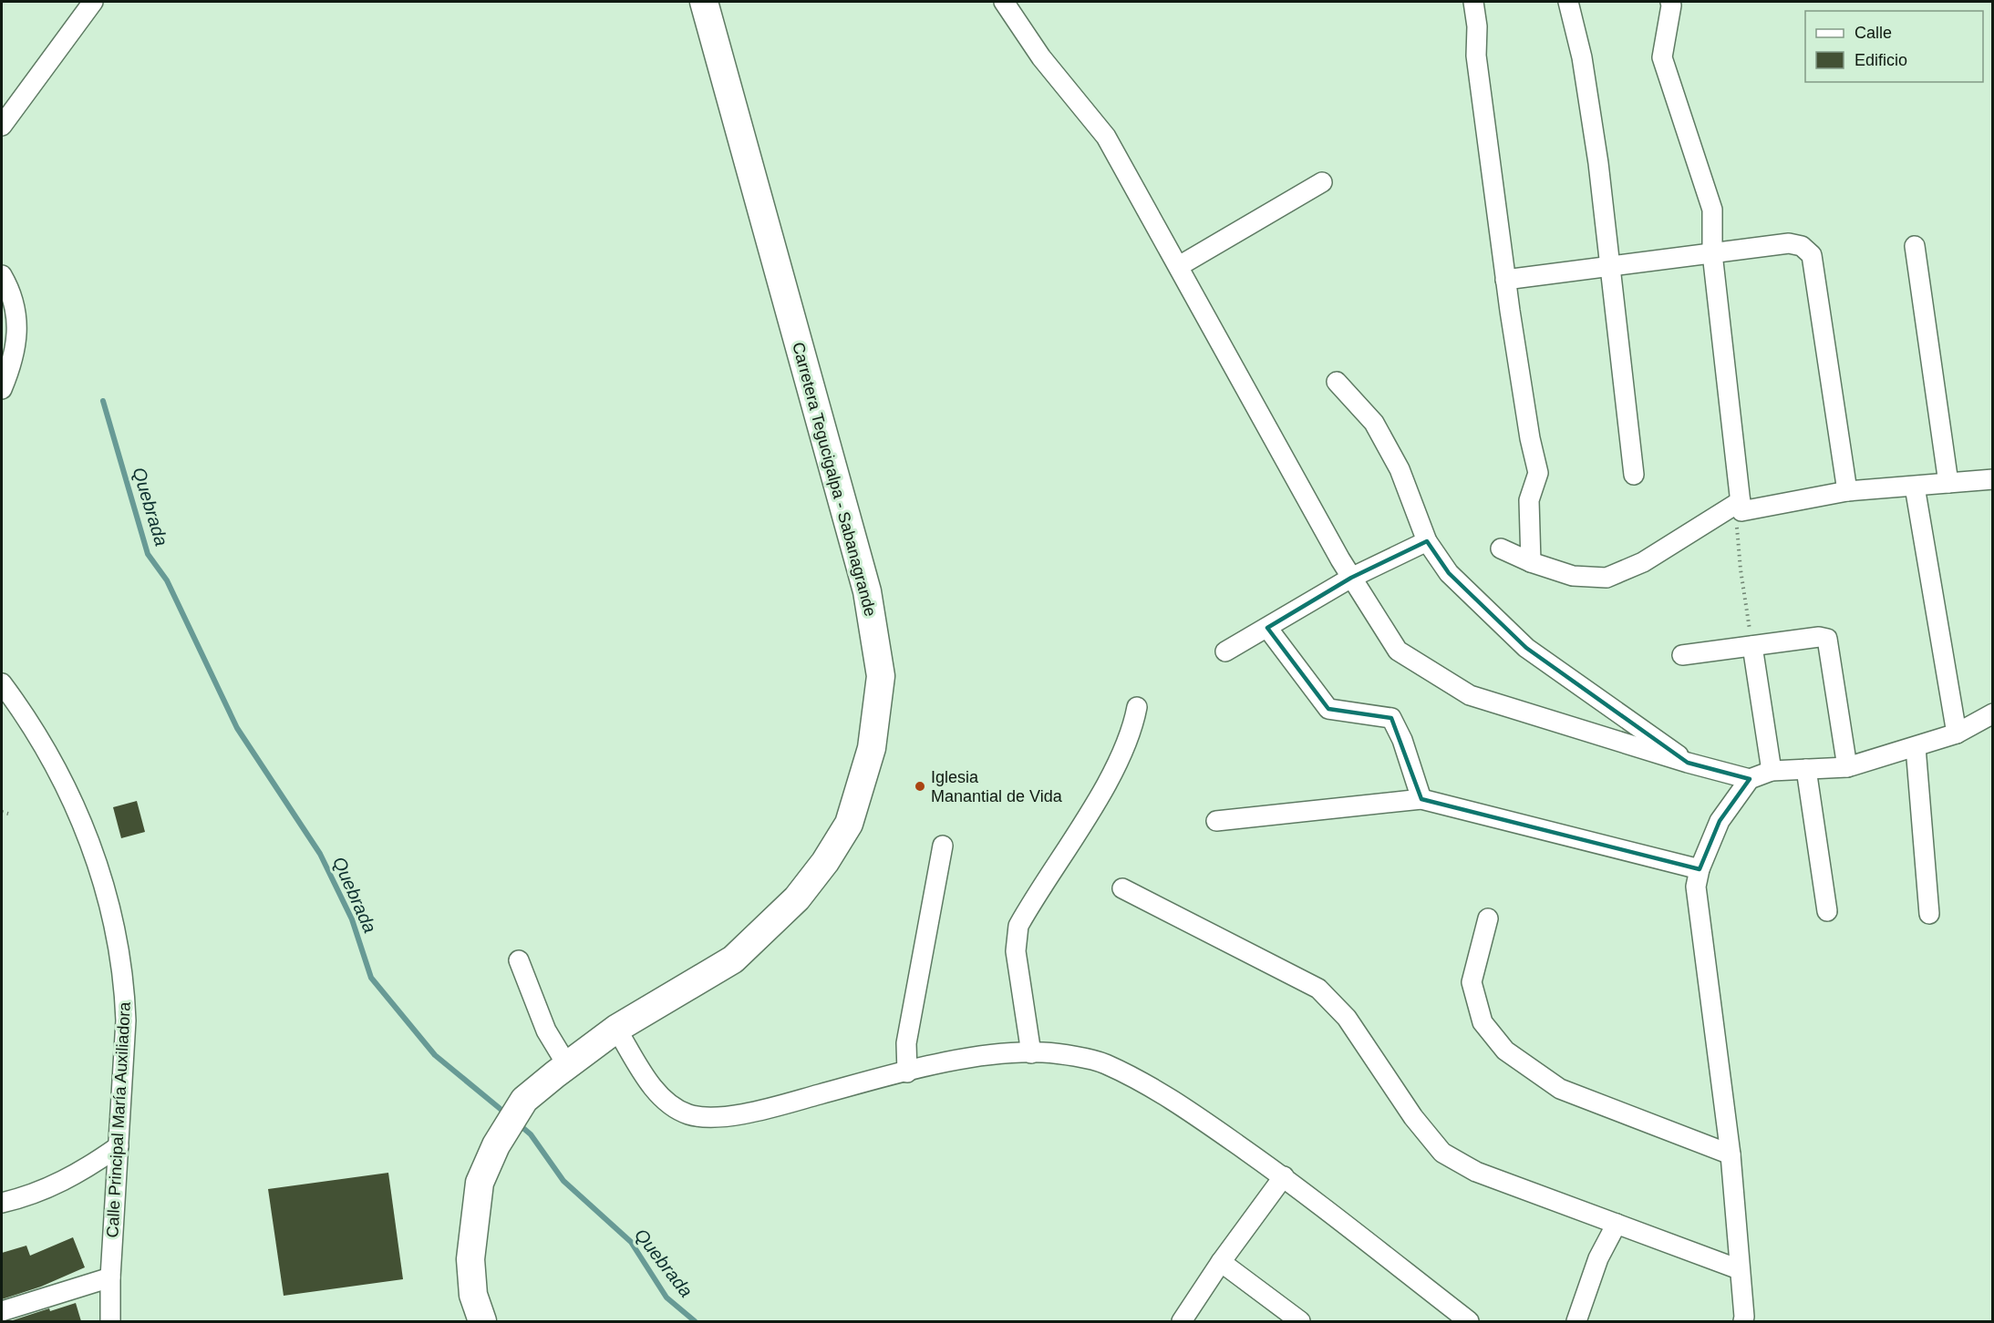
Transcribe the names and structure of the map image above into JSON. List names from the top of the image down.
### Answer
{
  "streets": {
    "highway": ["Carretera Tegucigalpa - Sabanagrande"],
    "street": ["Calle Principal María Auxiliadora"]
  },
  "water": ["Quebrada"],
  "places": ["Iglesia Manantial de Vida"],
  "legend": ["Calle", "Edificio"]
}
